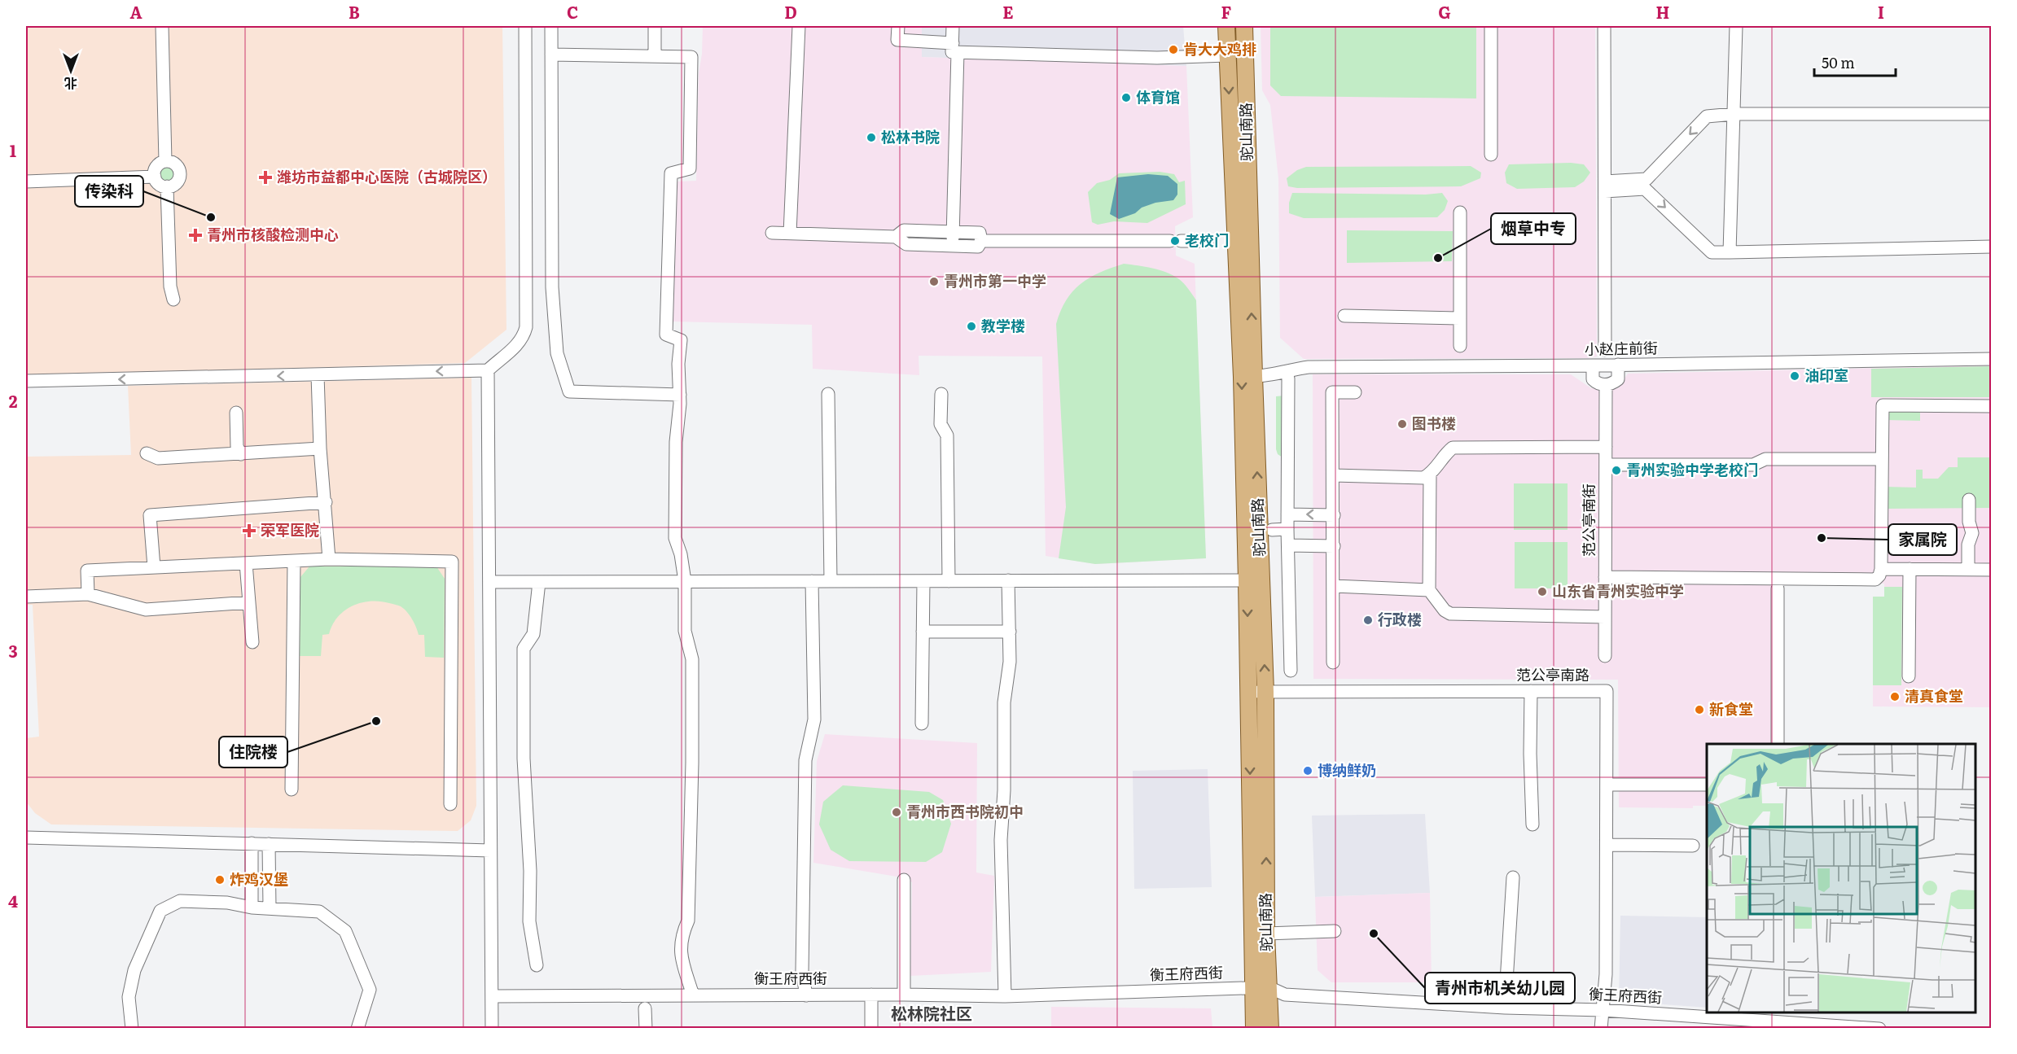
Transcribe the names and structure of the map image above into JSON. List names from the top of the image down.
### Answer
{
  "streets": {
    "main road": ["驼山南路"],
    "street": [
      "小赵庄前街",
      "范公亭南街",
      "范公亭南路",
      "衡王府西街"
    ]
  },
  "crossings": [
    ["驼山南路", "小赵庄前街"],
    ["驼山南路", "范公亭南路"],
    ["驼山南路", "衡王府西街"],
    ["范公亭南路", "衡王府西街"]
  ],
  "districts": ["松林院社区"],
  "places": {
    "other": [
      "肯大大鸡排",
      "体育馆",
      "松林书院",
      "传染科",
      "老校门",
      "烟草中专",
      "青州市第一中学",
      "教学楼",
      "油印室",
      "图书楼",
      "青州实验中学老校门",
      "家属院",
      "山东省青州实验中学",
      "行政楼",
      "清真食堂",
      "新食堂",
      "住院楼",
      "博纳鲜奶",
      "青州市西书院初中",
      "炸鸡汉堡",
      "青州市机关幼儿园"
    ],
    "health": ["潍坊市益都中心医院（古城院区）", "青州市核酸检测中心", "荣军医院"]
  },
  "scale_bar": "50 m",
  "north": "bottom",
  "grid": {
    "columns": [
      "A",
      "B",
      "C",
      "D",
      "E",
      "F",
      "G",
      "H",
      "I"
    ],
    "rows": [
      "1",
      "2",
      "3",
      "4"
    ]
  }
}
